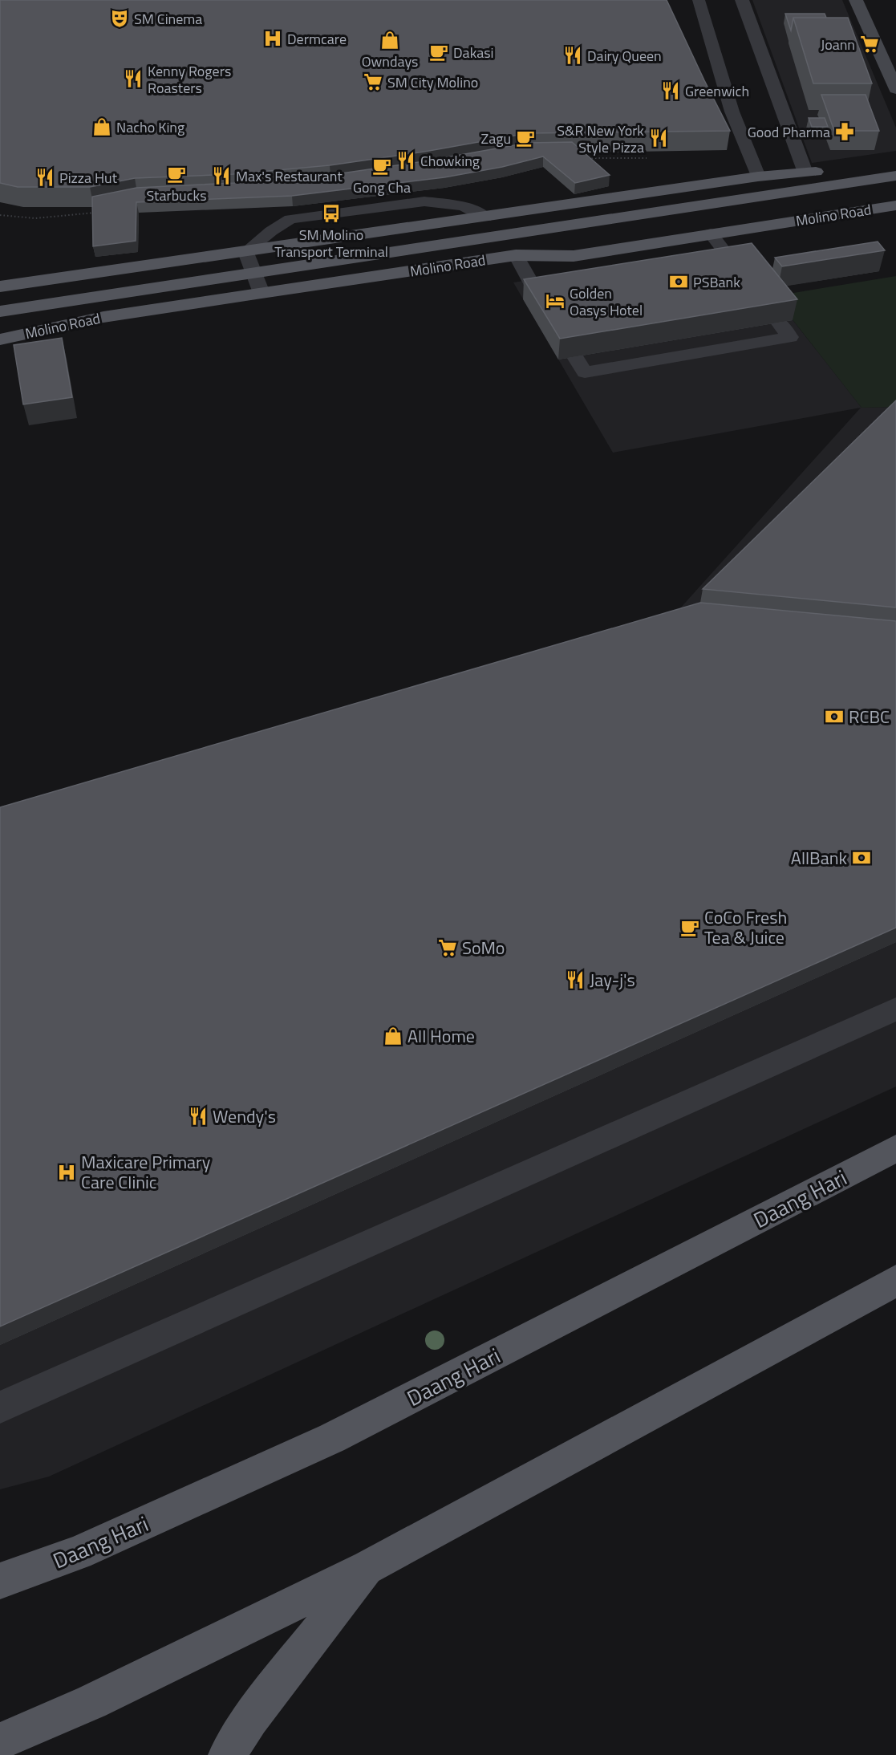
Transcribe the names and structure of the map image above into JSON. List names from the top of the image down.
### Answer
{
  "streets": {
    "main road": ["Molino Road", "Daang Hari"]
  },
  "places": {
    "theatre": ["SM Cinema"],
    "hospital": ["Dermcare", "Maxicare Primary Care Clinic"],
    "shop": ["Owndays", "Nacho King", "All Home"],
    "supermarket": ["Joann", "SM City Molino", "SoMo"],
    "cafe": [
      "Dakasi",
      "Zagu",
      "Gong Cha",
      "Starbucks",
      "CoCo Fresh Tea & Juice"
    ],
    "restaurant": [
      "Dairy Queen",
      "Kenny Rogers Roasters",
      "Greenwich",
      "S&R New York Style Pizza",
      "Chowking",
      "Max's Restaurant",
      "Pizza Hut",
      "Jay-j's",
      "Wendy's"
    ],
    "pharmacy": ["Good Pharma"],
    "bus stop": ["SM Molino Transport Terminal"],
    "bank": ["PSBank", "RCBC", "AllBank"],
    "hotel": ["Golden Oasys Hotel"]
  }
}
